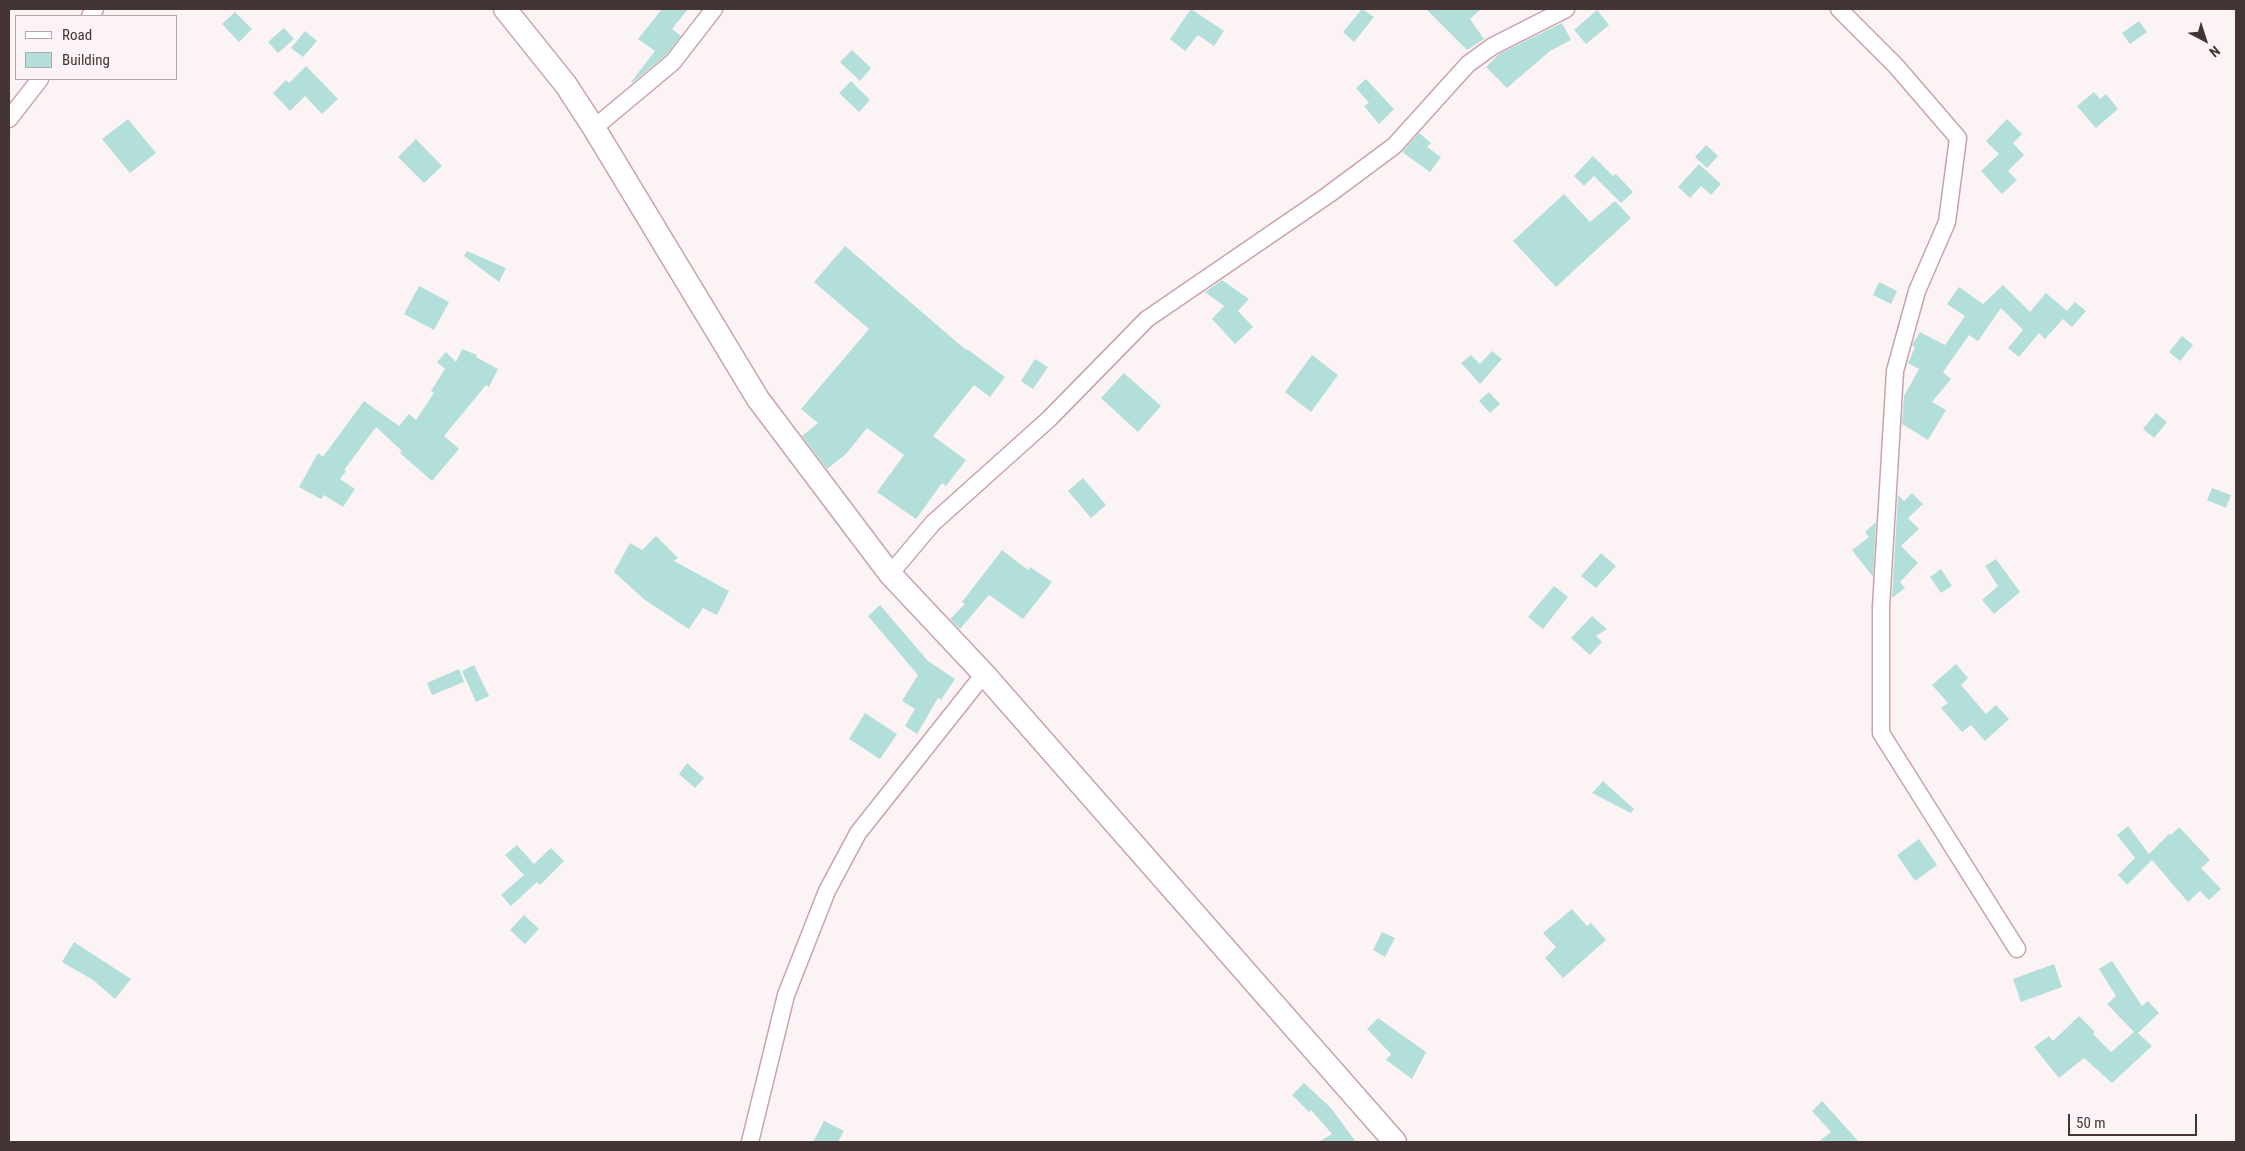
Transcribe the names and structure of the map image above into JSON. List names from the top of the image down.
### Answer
{
  "legend": ["Road", "Building"],
  "scale_bar": "50 m",
  "north": "bottom right"
}
